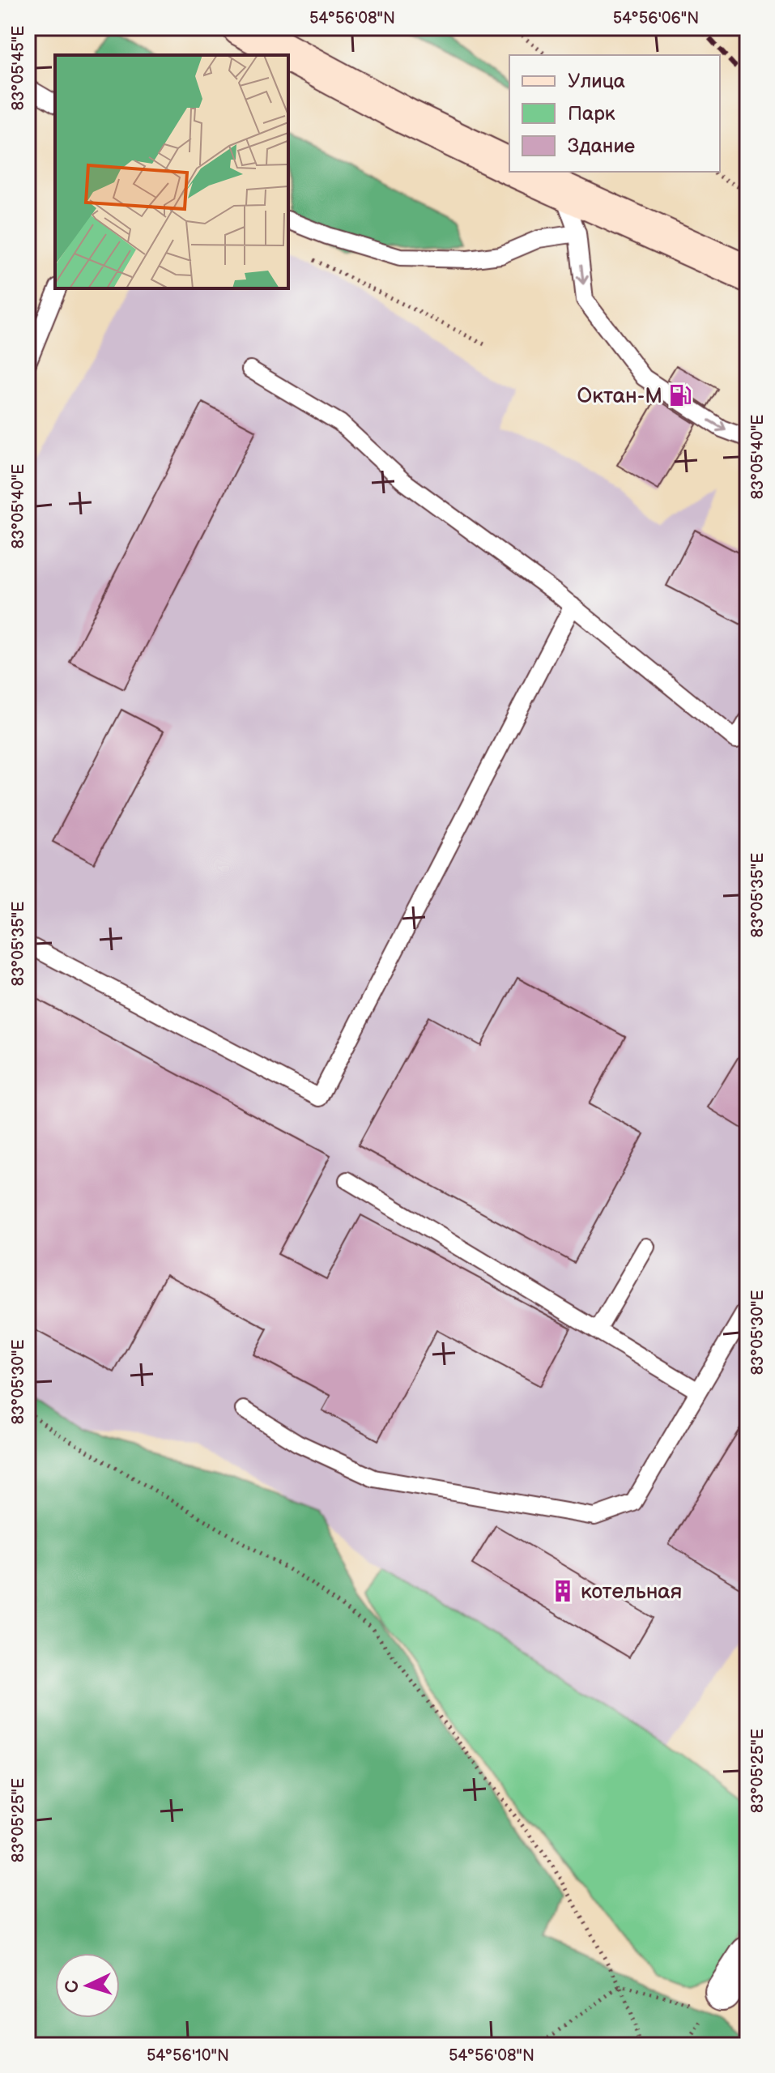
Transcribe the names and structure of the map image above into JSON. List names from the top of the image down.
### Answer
{
  "places": {
    "fuel station": ["Октан-М"],
    "building": ["котельная"]
  },
  "legend": ["Улица", "Парк", "Здание"],
  "north": "left",
  "coordinates": [
    "54°56'08\"N",
    "54°56'06\"N",
    "83°05'45\"E",
    "83°05'40\"E",
    "83°05'35\"E",
    "83°05'30\"E",
    "83°05'25\"E",
    "54°56'10\"N"
  ]
}
